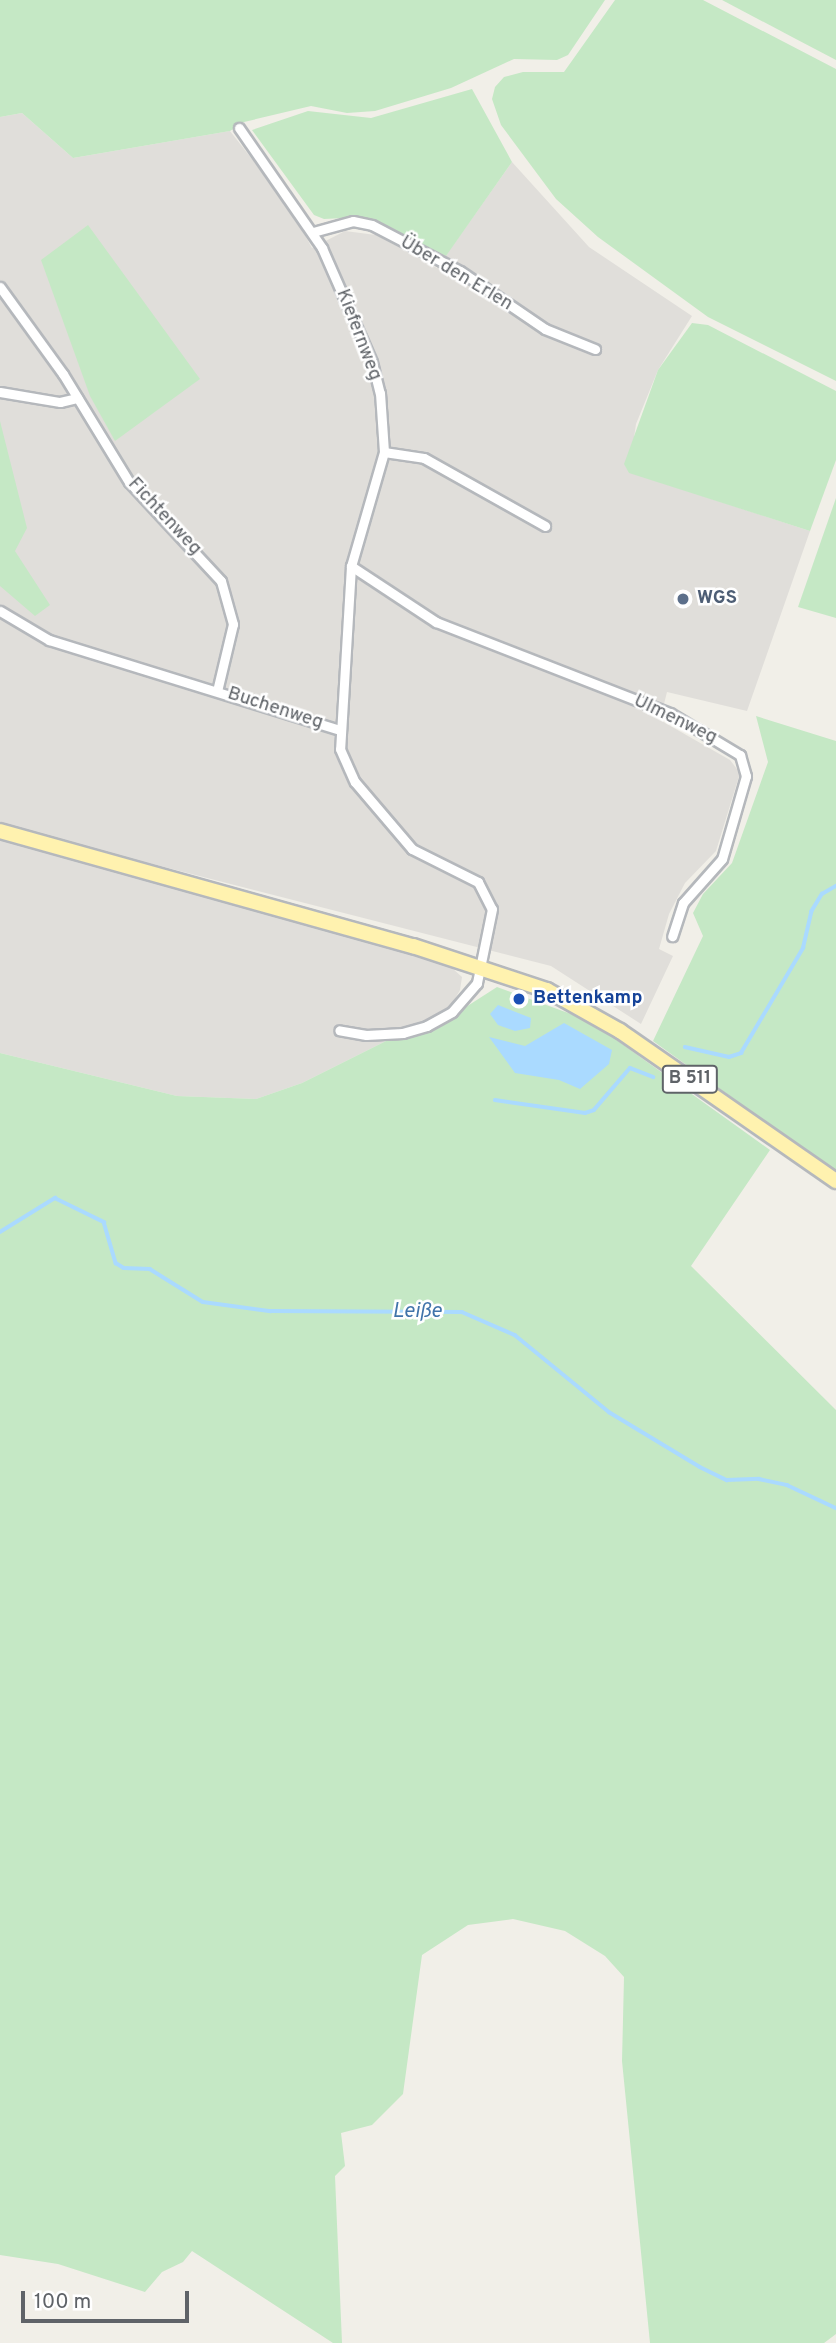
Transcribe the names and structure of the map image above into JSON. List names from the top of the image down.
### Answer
{
  "streets": {
    "main road": ["B 511"],
    "street": [
      "Über den Erlen",
      "Kiefernweg",
      "Fichtenweg",
      "Buchenweg",
      "Ulmenweg"
    ]
  },
  "crossings": [
    ["Über den Erlen", "Kiefernweg"],
    ["Kiefernweg", "Buchenweg"],
    ["Kiefernweg", "Ulmenweg"],
    ["Fichtenweg", "Buchenweg"],
    ["Buchenweg", "B 511"]
  ],
  "water": ["Leiße"],
  "places": ["WGS", "Bettenkamp"],
  "scale_bar": "100 m"
}
